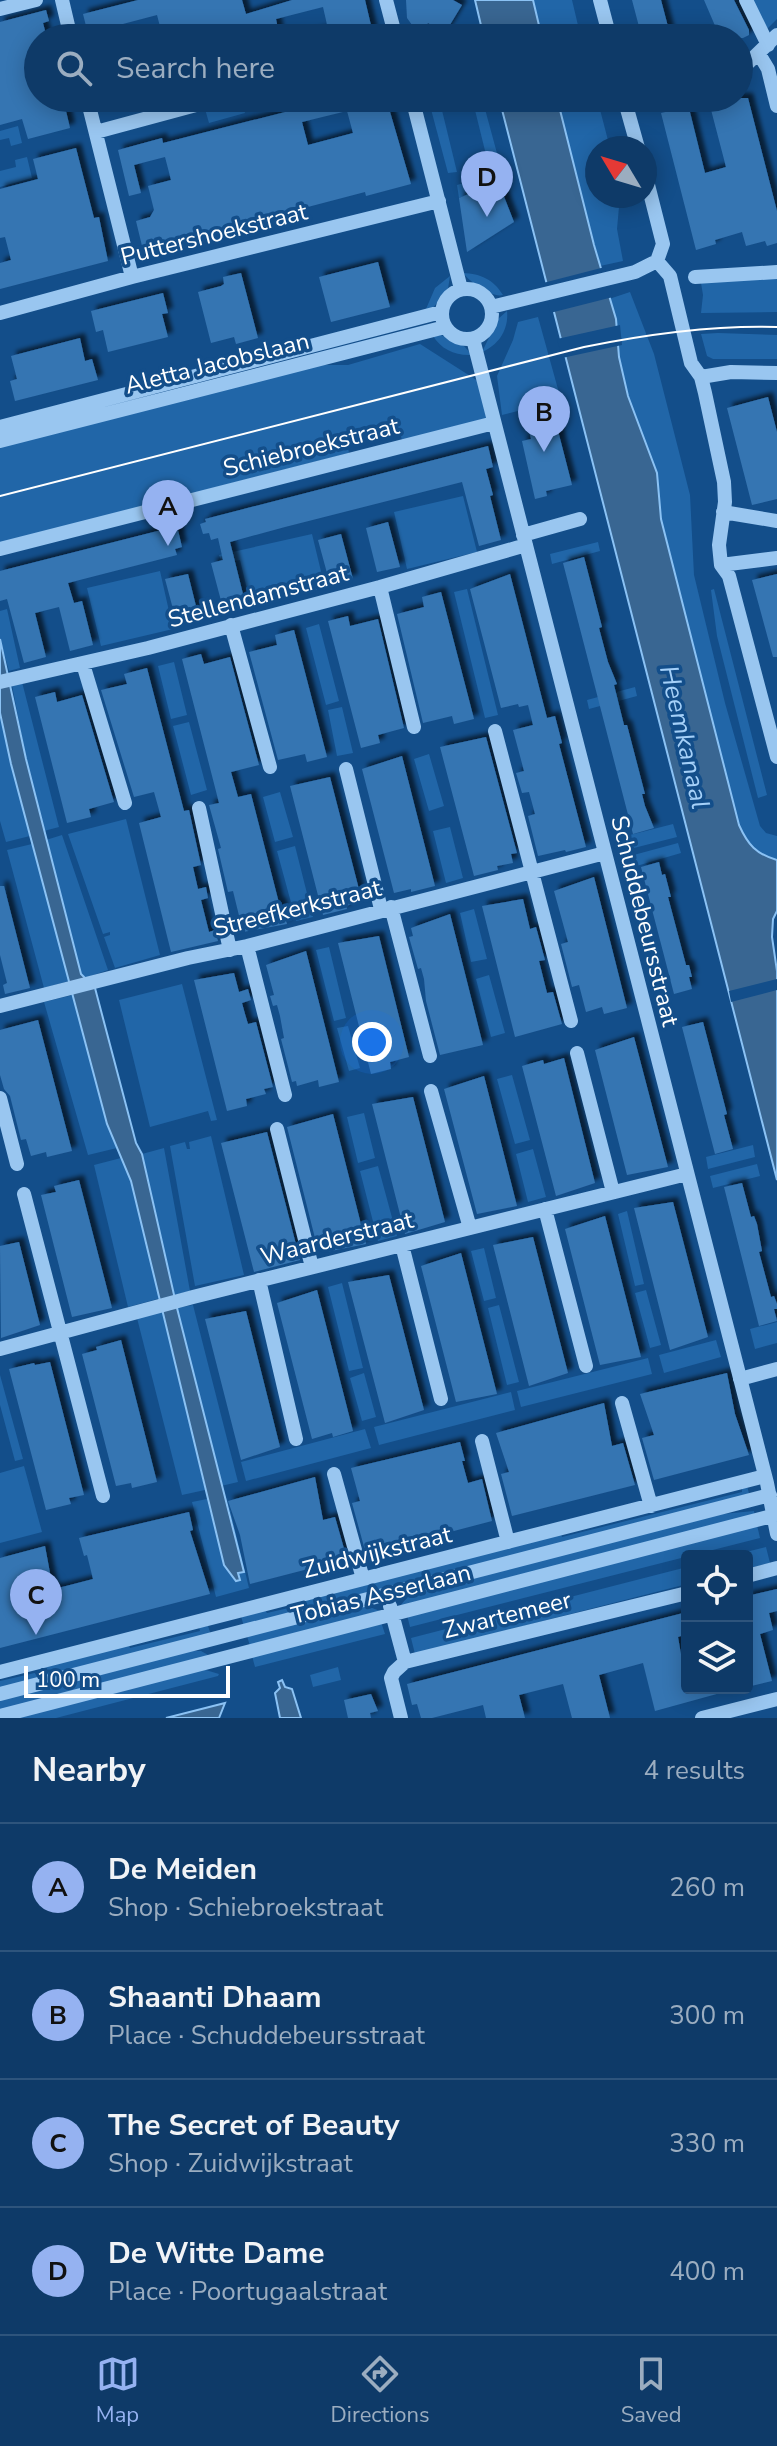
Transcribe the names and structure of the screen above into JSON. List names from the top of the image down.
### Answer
{
  "streets": {
    "street": [
      "Puttershoekstraat",
      "Aletta Jacobslaan",
      "Schiebroekstraat",
      "Stellendamstraat",
      "Streefkerkstraat",
      "Schuddebeursstraat",
      "Waarderstraat",
      "Zuidwijkstraat",
      "Tobias Asserlaan",
      "Zwartemeer"
    ]
  },
  "crossings": [
    ["Aletta Jacobslaan", "Schuddebeursstraat"],
    ["Schiebroekstraat", "Schuddebeursstraat"],
    ["Stellendamstraat", "Schuddebeursstraat"],
    ["Streefkerkstraat", "Schuddebeursstraat"],
    ["Schuddebeursstraat", "Waarderstraat"],
    ["Schuddebeursstraat", "Zuidwijkstraat"],
    ["Schuddebeursstraat", "Tobias Asserlaan"]
  ],
  "water": ["Heemkanaal"],
  "scale_bar": "100 m",
  "north": "top left",
  "page": {
    "search": "Search here",
    "pins": [
      "D",
      "B",
      "A",
      "C"
    ],
    "scale": "100 m",
    "heading": ["Nearby", "4 results"],
    "list": [
      {
        "mark": "A",
        "name": "De Meiden",
        "note": "Shop · Schiebroekstraat",
        "value": "260 m"
      },
      {
        "mark": "B",
        "name": "Shaanti Dhaam",
        "note": "Place · Schuddebeursstraat",
        "value": "300 m"
      },
      {
        "mark": "C",
        "name": "The Secret of Beauty",
        "note": "Shop · Zuidwijkstraat",
        "value": "330 m"
      },
      {
        "mark": "D",
        "name": "De Witte Dame",
        "note": "Place · Poortugaalstraat",
        "value": "400 m"
      }
    ],
    "nav": ["Map", "Directions", "Saved"]
  }
}
